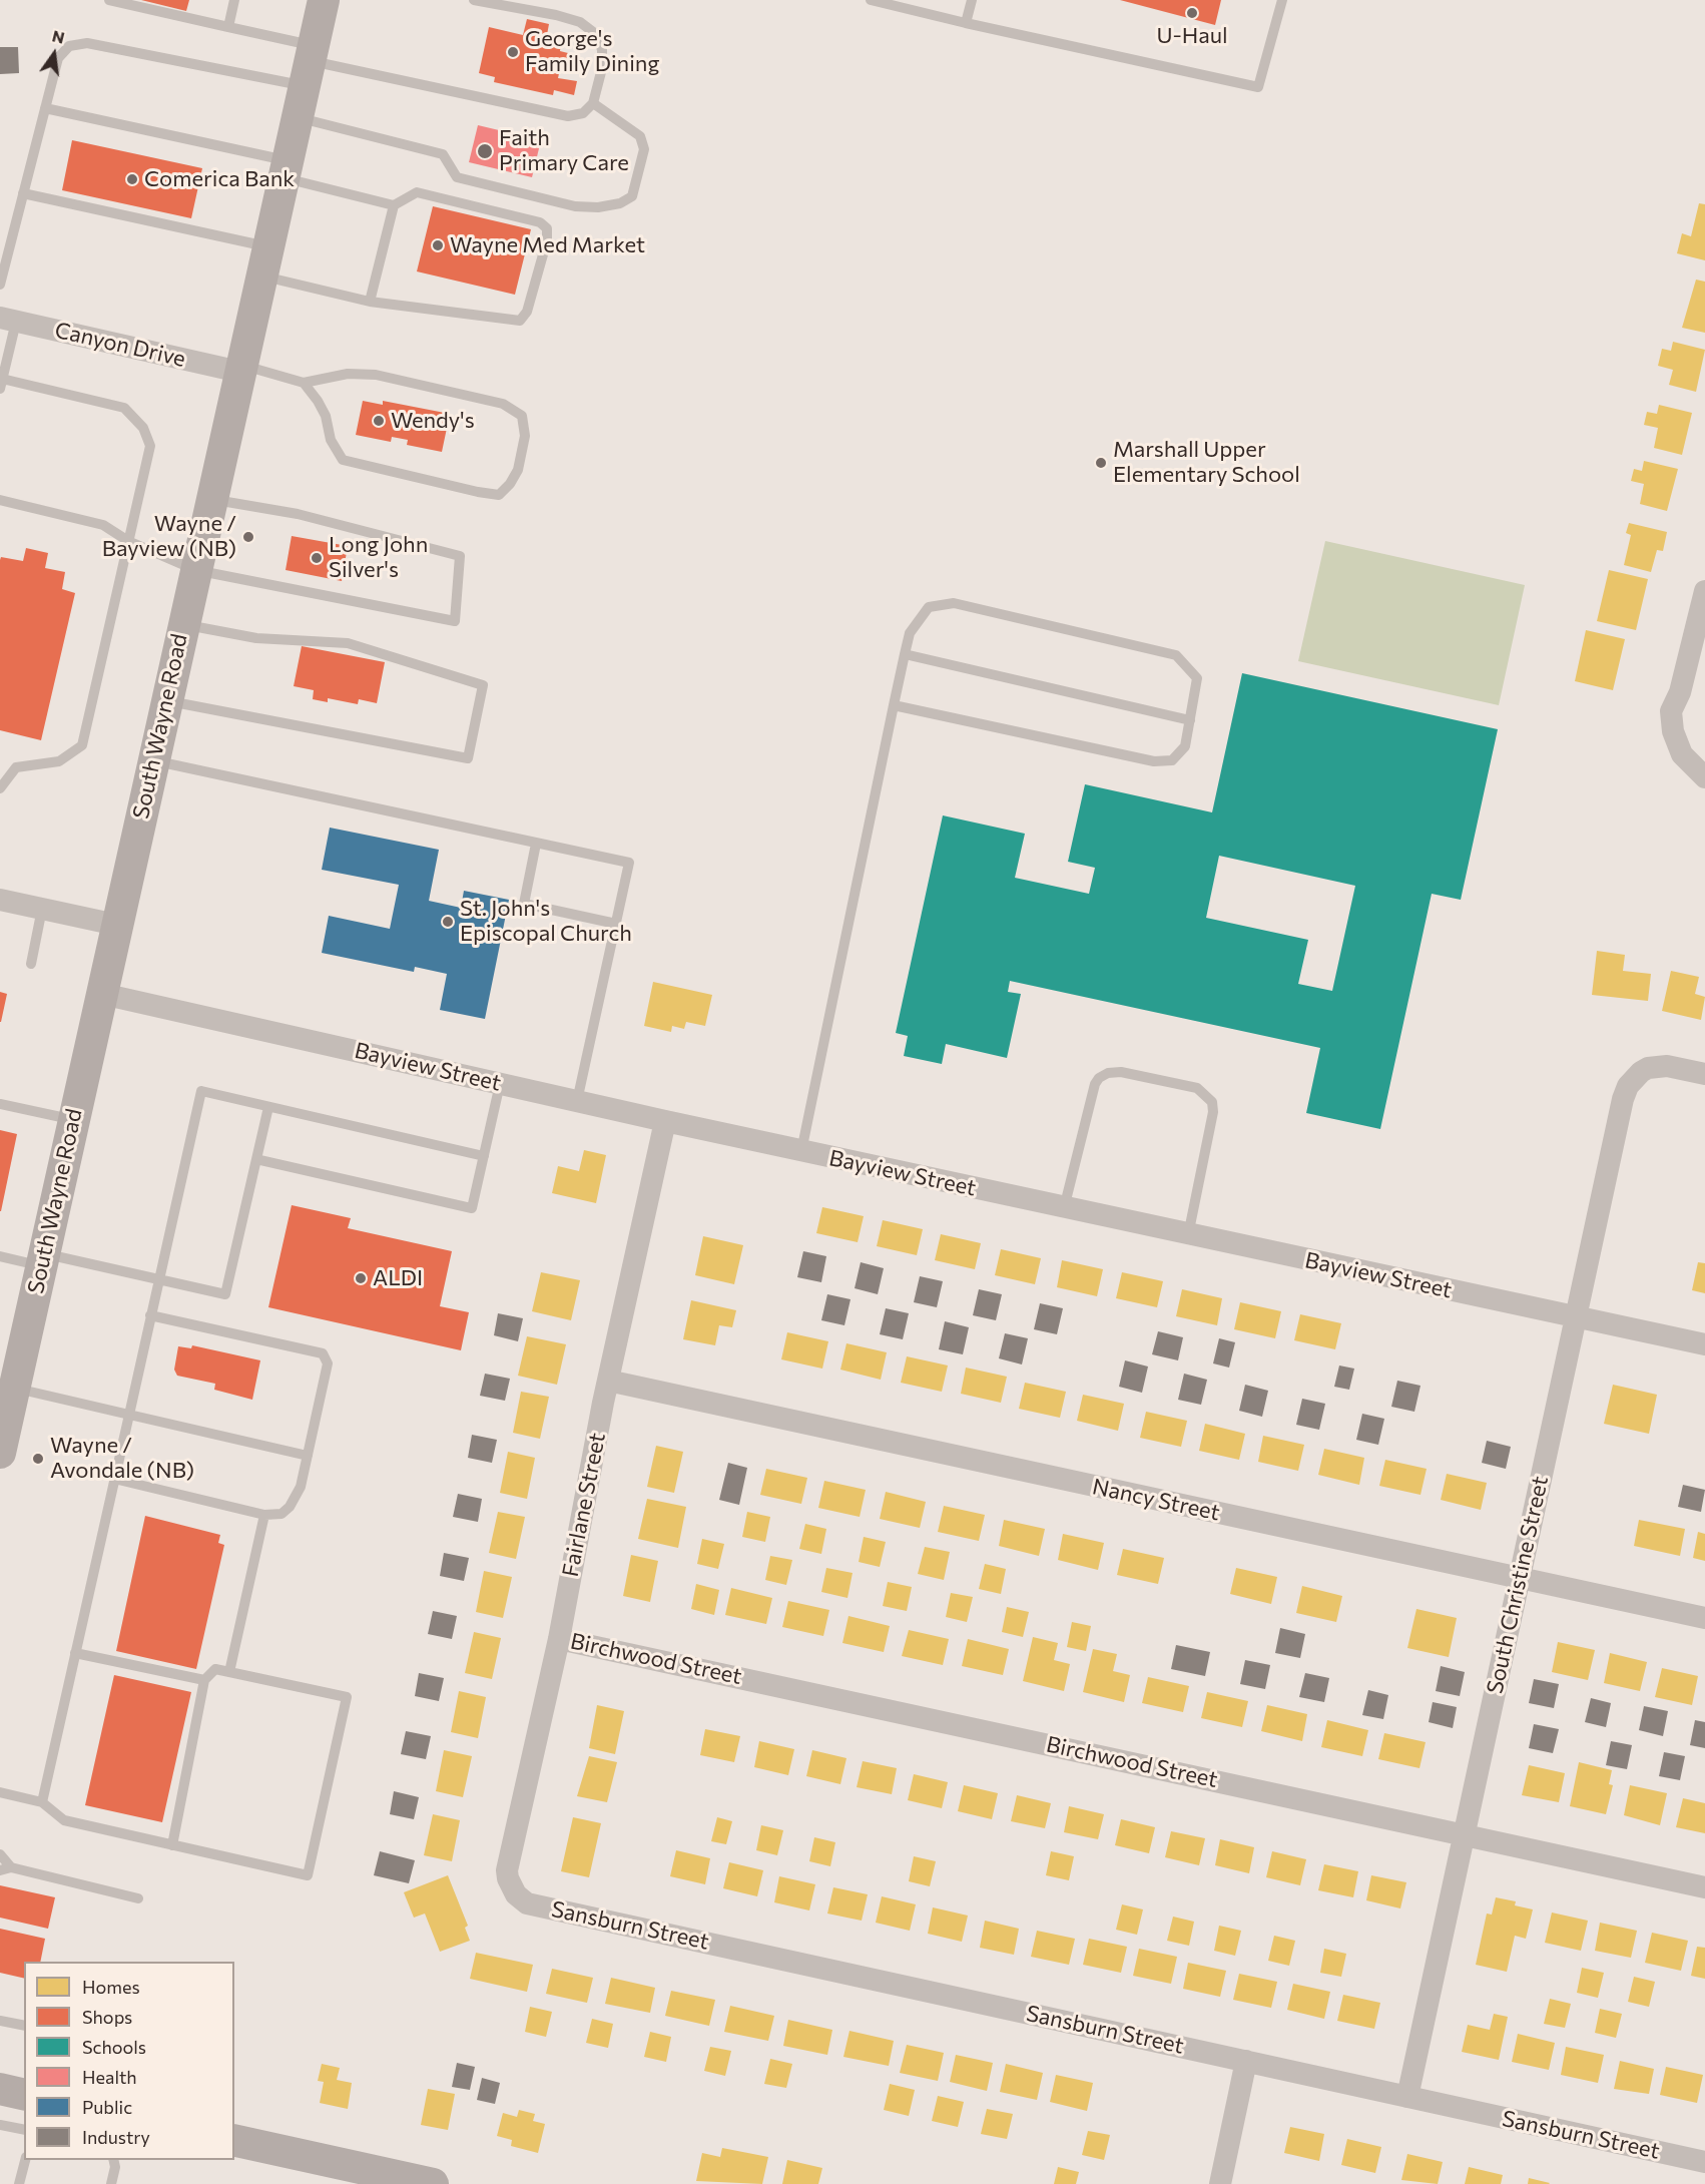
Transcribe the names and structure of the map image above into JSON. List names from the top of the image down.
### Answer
{
  "streets": {
    "main road": ["South Wayne Road"],
    "street": [
      "Canyon Drive",
      "Bayview Street",
      "Nancy Street",
      "Fairlane Street",
      "South Christine Street",
      "Birchwood Street",
      "Sansburn Street"
    ]
  },
  "crossings": [
    ["Canyon Drive", "South Wayne Road"],
    ["South Wayne Road", "Bayview Street"],
    ["Bayview Street", "Fairlane Street"],
    ["Bayview Street", "South Christine Street"],
    ["Nancy Street", "Fairlane Street"],
    ["Nancy Street", "South Christine Street"],
    ["Fairlane Street", "Birchwood Street"],
    ["Fairlane Street", "Sansburn Street"],
    ["South Christine Street", "Birchwood Street"],
    ["South Christine Street", "Sansburn Street"]
  ],
  "places": [
    "U-Haul",
    "George's Family Dining",
    "Faith Primary Care",
    "Comerica Bank",
    "Wayne Med Market",
    "Wendy's",
    "Marshall Upper Elementary School",
    "Wayne / Bayview (NB)",
    "Long John Silver's",
    "St. John's Episcopal Church",
    "ALDI",
    "Wayne / Avondale (NB)"
  ],
  "legend": [
    "Homes",
    "Shops",
    "Schools",
    "Health",
    "Public",
    "Industry"
  ],
  "north": "top"
}
